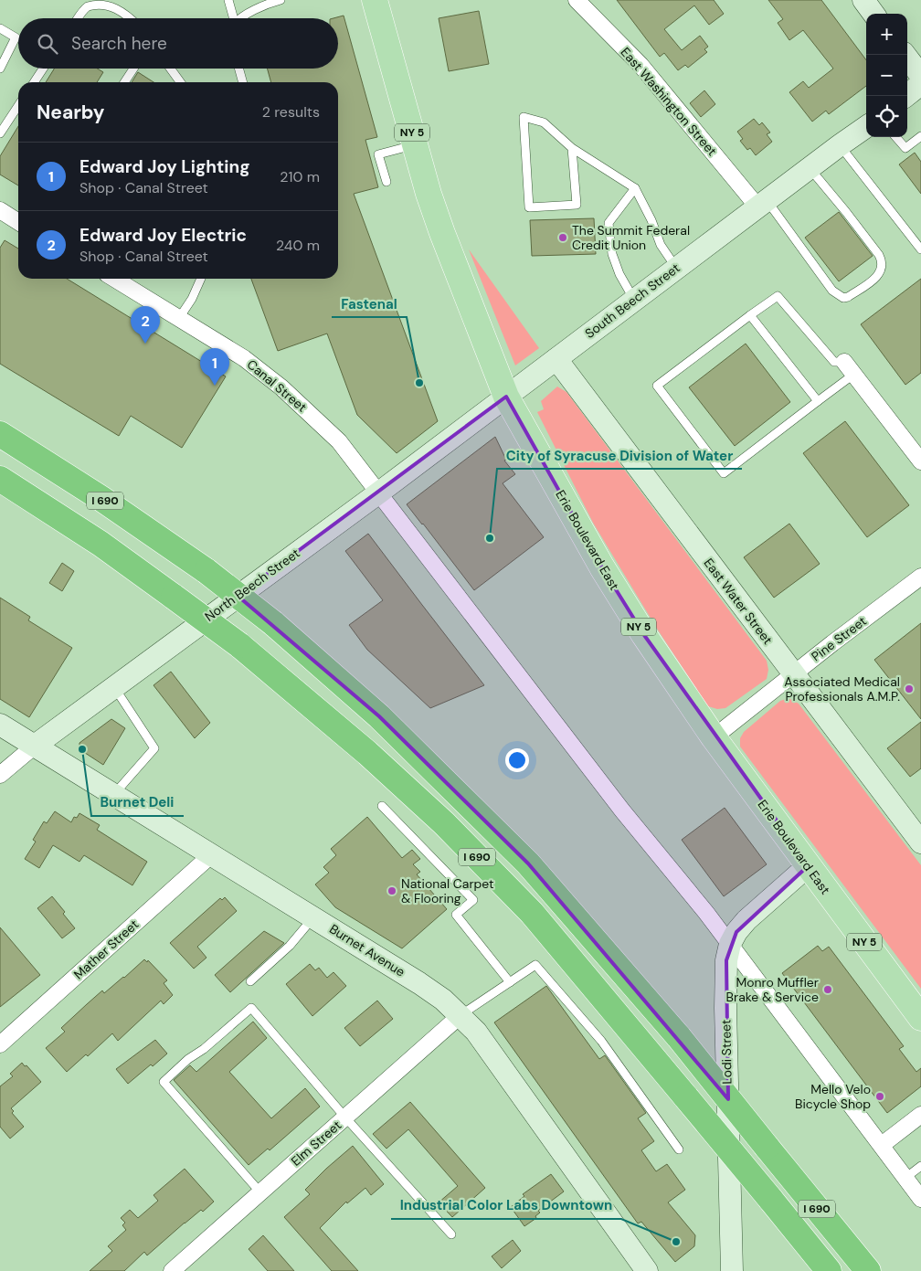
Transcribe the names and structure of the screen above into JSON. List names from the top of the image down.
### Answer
{
  "streets": {
    "highway": ["I 690"],
    "main road": ["NY 5", "Erie Boulevard East"],
    "street": [
      "East Washington Street",
      "South Beech Street",
      "Canal Street",
      "North Beech Street",
      "East Water Street",
      "Pine Street",
      "Mather Street",
      "Burnet Avenue",
      "Lodi Street",
      "Elm Street"
    ]
  },
  "crossings": [
    ["East Washington Street", "South Beech Street"],
    ["South Beech Street", "Erie Boulevard East"],
    ["South Beech Street", "North Beech Street"],
    ["South Beech Street", "East Water Street"],
    ["Canal Street", "North Beech Street"],
    ["Canal Street", "Lodi Street"],
    ["Erie Boulevard East", "North Beech Street"],
    ["Erie Boulevard East", "Pine Street"],
    ["Erie Boulevard East", "Lodi Street"],
    ["North Beech Street", "Burnet Avenue"],
    ["East Water Street", "Pine Street"],
    ["Mather Street", "Burnet Avenue"],
    ["Burnet Avenue", "Elm Street"]
  ],
  "places": [
    "The Summit Federal Credit Union",
    "Fastenal",
    "City of Syracuse Division of Water",
    "Associated Medical Professionals A.M.P.",
    "Burnet Deli",
    "National Carpet & Flooring",
    "Monro Muffler Brake & Service",
    "Mello Velo Bicycle Shop",
    "Industrial Color Labs Downtown"
  ],
  "page": {
    "map_buttons": ["+", "−"],
    "search": "Search here",
    "heading": ["Nearby", "2 results"],
    "list": [
      {
        "mark": "1",
        "name": "Edward Joy Lighting",
        "note": "Shop · Canal Street",
        "value": "210 m"
      },
      {
        "mark": "2",
        "name": "Edward Joy Electric",
        "note": "Shop · Canal Street",
        "value": "240 m"
      }
    ],
    "pins": ["2", "1"]
  }
}
